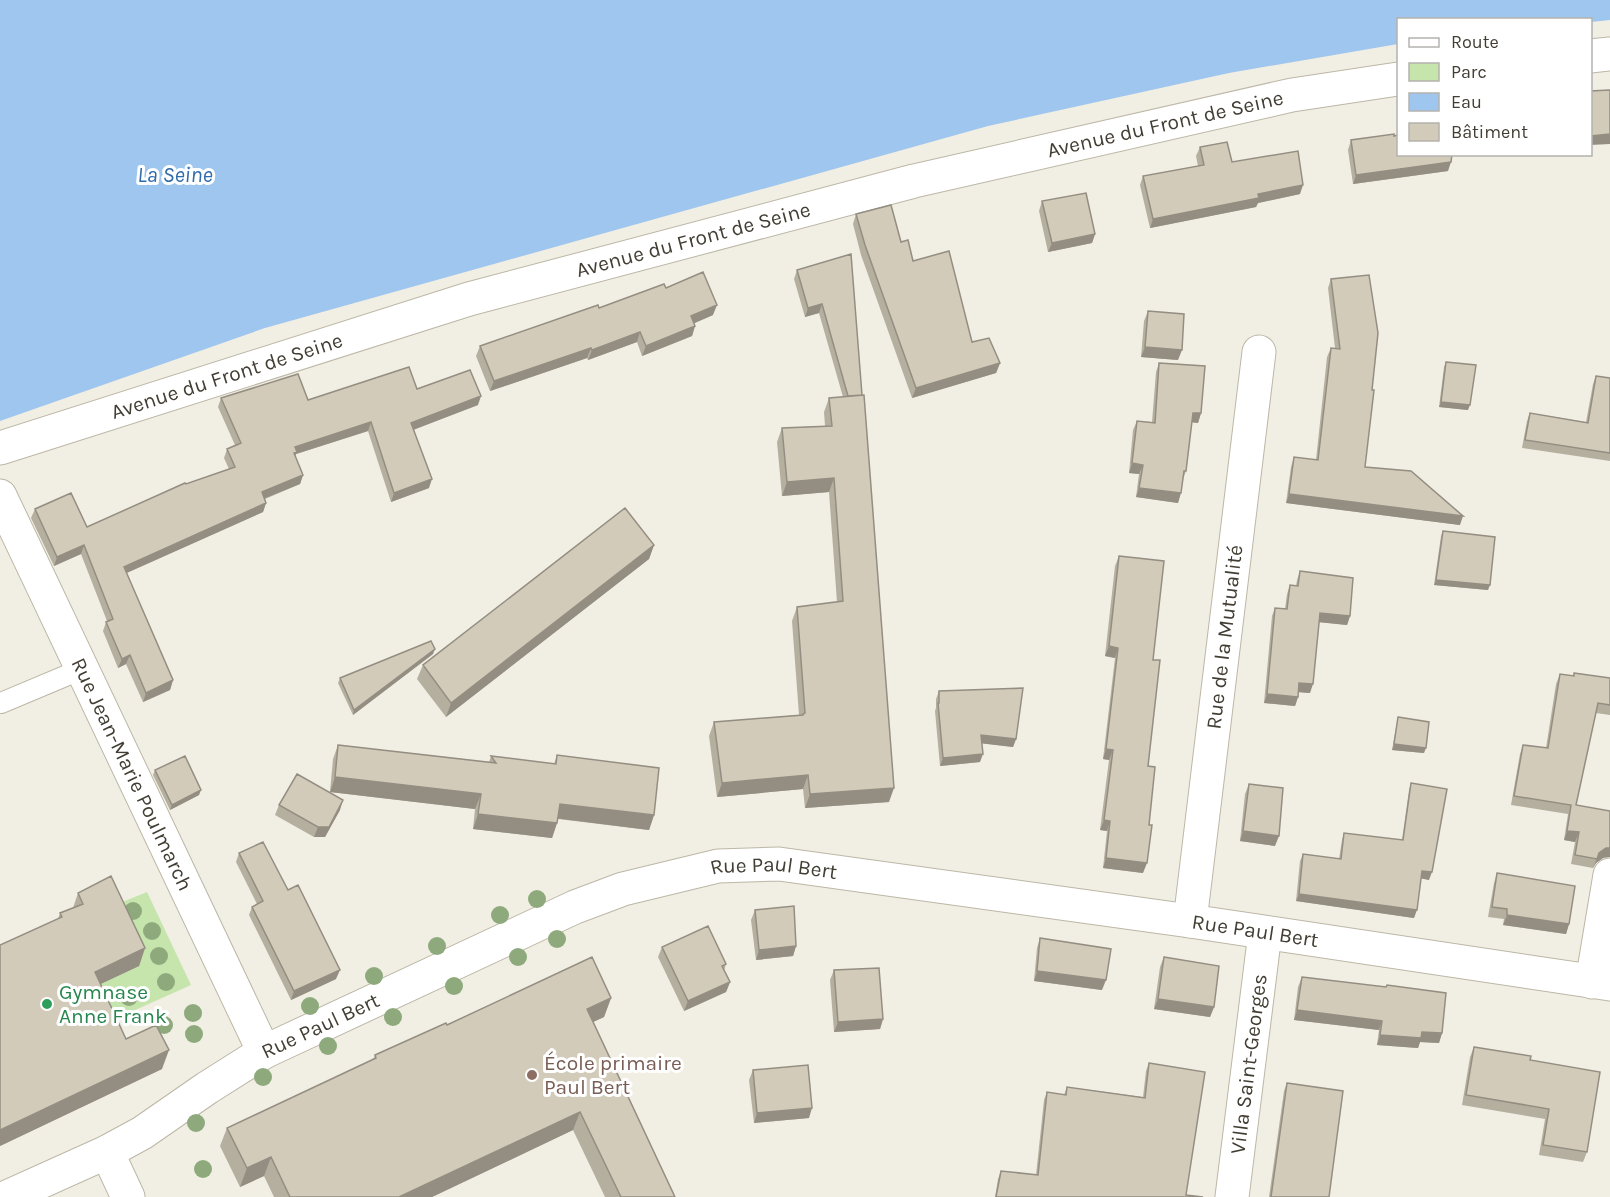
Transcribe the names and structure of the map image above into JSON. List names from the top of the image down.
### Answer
{
  "streets": {
    "street": [
      "Avenue du Front de Seine",
      "Rue de la Mutualité",
      "Rue Jean-Marie Poulmarch",
      "Rue Paul Bert",
      "Villa Saint-Georges"
    ]
  },
  "crossings": [
    ["Rue de la Mutualité", "Rue Paul Bert"],
    ["Rue Jean-Marie Poulmarch", "Rue Paul Bert"],
    ["Rue Paul Bert", "Villa Saint-Georges"]
  ],
  "water": ["La Seine"],
  "places": ["Gymnase Anne Frank", "École primaire Paul Bert"],
  "legend": [
    "Route",
    "Parc",
    "Eau",
    "Bâtiment"
  ]
}
